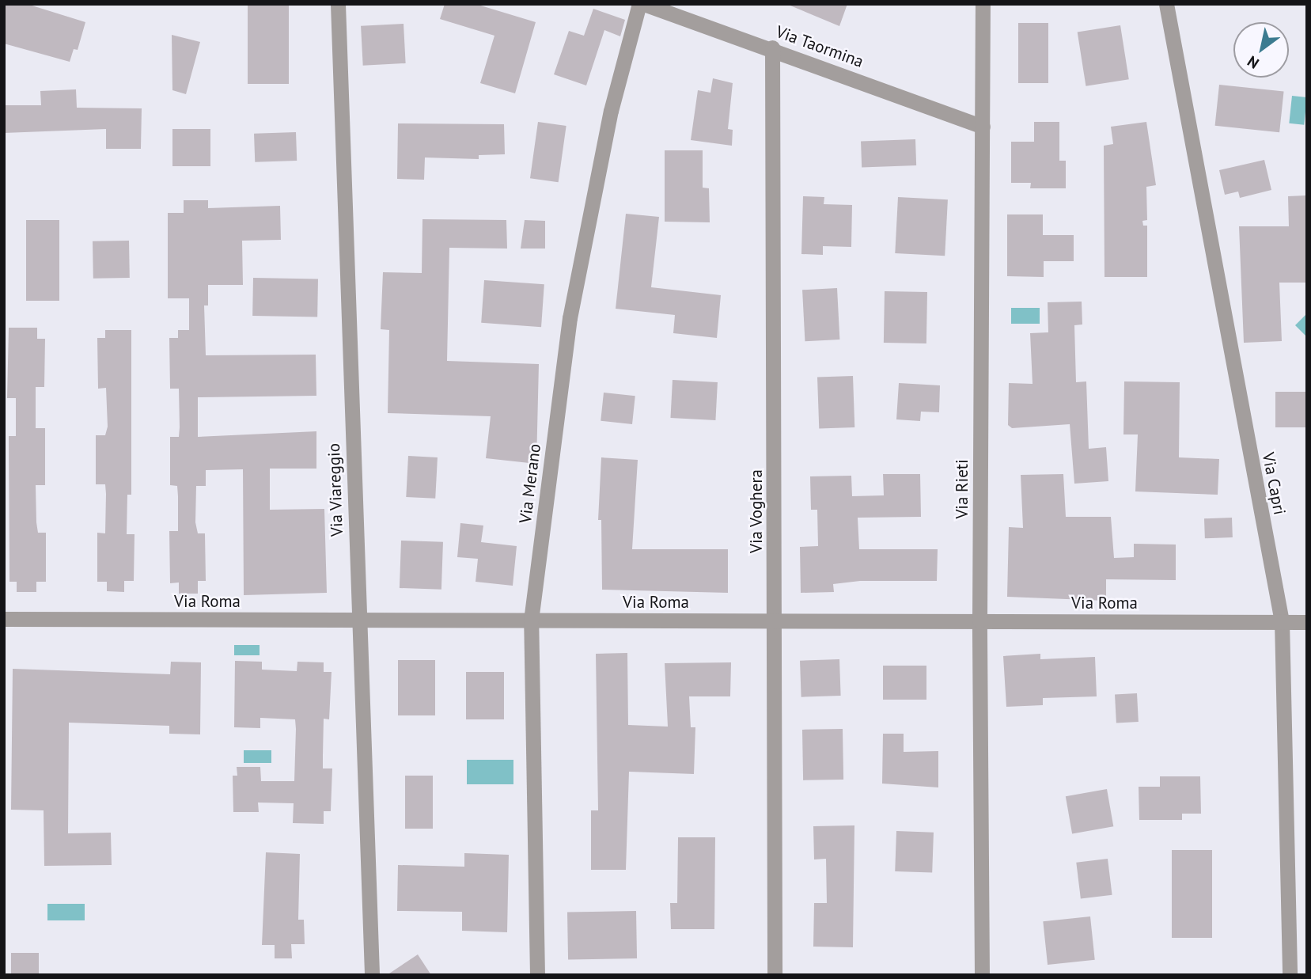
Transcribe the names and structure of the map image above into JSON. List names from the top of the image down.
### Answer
{
  "streets": {
    "street": [
      "Via Taormina",
      "Via Merano",
      "Via Capri",
      "Via Rieti",
      "Via Viareggio",
      "Via Voghera",
      "Via Roma"
    ]
  },
  "crossings": [
    ["Via Taormina", "Via Rieti"],
    ["Via Taormina", "Via Voghera"],
    ["Via Merano", "Via Roma"],
    ["Via Capri", "Via Roma"],
    ["Via Rieti", "Via Roma"],
    ["Via Viareggio", "Via Roma"],
    ["Via Voghera", "Via Roma"]
  ],
  "north": "bottom left"
}
